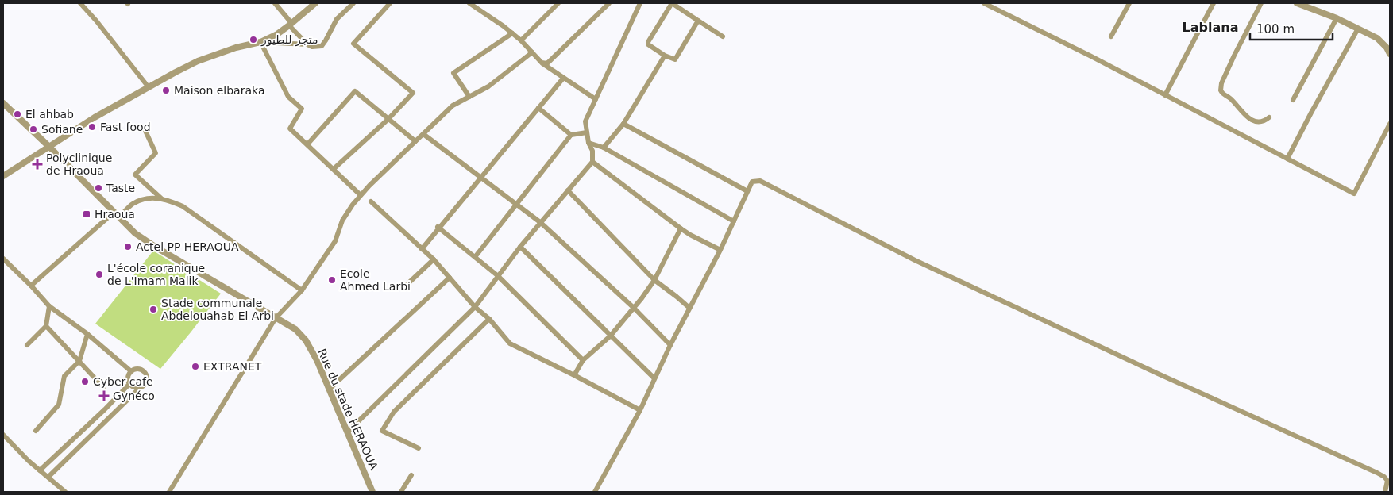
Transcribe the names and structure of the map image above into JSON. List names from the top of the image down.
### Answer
{
  "streets": {
    "street": ["Rue du stade HERAOUA"]
  },
  "districts": ["Lablana"],
  "places": {
    "other": [
      "متجر للطيور",
      "Maison elbaraka",
      "El ahbab",
      "Fast food",
      "Sofiane",
      "Taste",
      "Actel PP HERAOUA",
      "L'école coranique de L'Imam Malik",
      "Ecole Ahmed Larbi",
      "Stade communale Abdelouahab El Arbi",
      "EXTRANET",
      "Cyber cafe"
    ],
    "health": ["Polyclinique de Hraoua", "Gynéco"],
    "transit": ["Hraoua"]
  },
  "scale_bar": "100 m"
}
